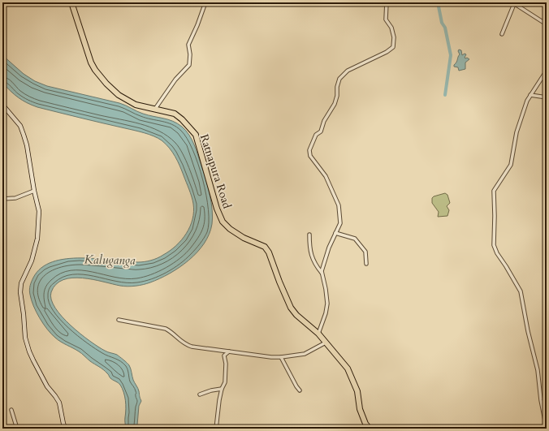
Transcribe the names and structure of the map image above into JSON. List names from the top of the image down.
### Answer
{
  "streets": {
    "highway": ["Ratnapura Road"]
  },
  "water": ["Kaluganga"]
}
